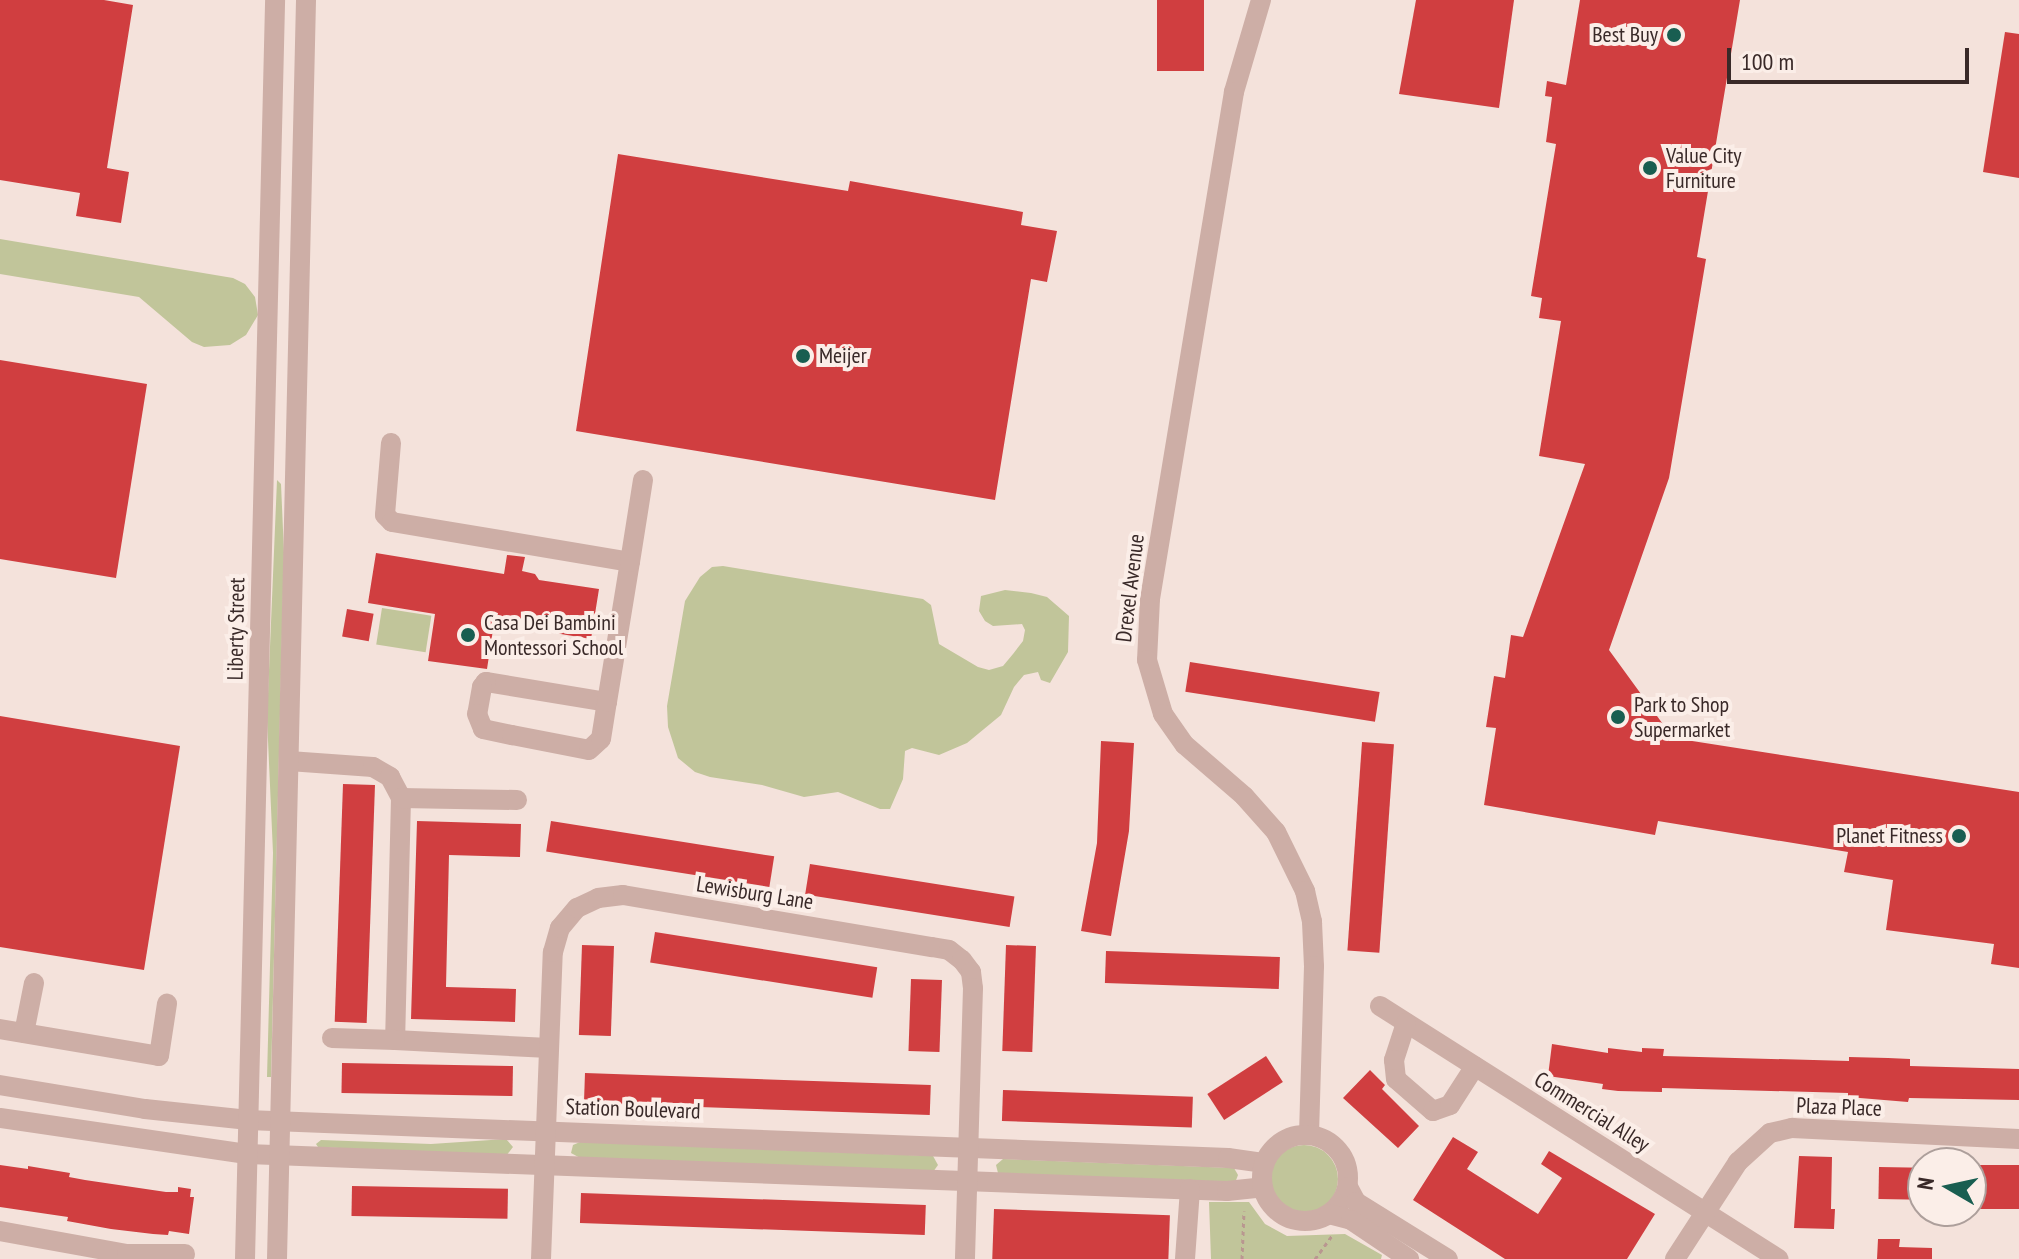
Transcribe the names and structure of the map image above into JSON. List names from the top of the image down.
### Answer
{
  "streets": {
    "street": [
      "Drexel Avenue",
      "Liberty Street",
      "Lewisburg Lane",
      "Plaza Place",
      "Station Boulevard",
      "Commercial Alley"
    ]
  },
  "crossings": [
    ["Drexel Avenue", "Station Boulevard"],
    ["Liberty Street", "Station Boulevard"],
    ["Lewisburg Lane", "Station Boulevard"],
    ["Plaza Place", "Commercial Alley"]
  ],
  "places": [
    "Best Buy",
    "Value City Furniture",
    "Meijer",
    "Casa Dei Bambini Montessori School",
    "Park to Shop Supermarket",
    "Planet Fitness"
  ],
  "scale_bar": "100 m",
  "north": "left"
}
